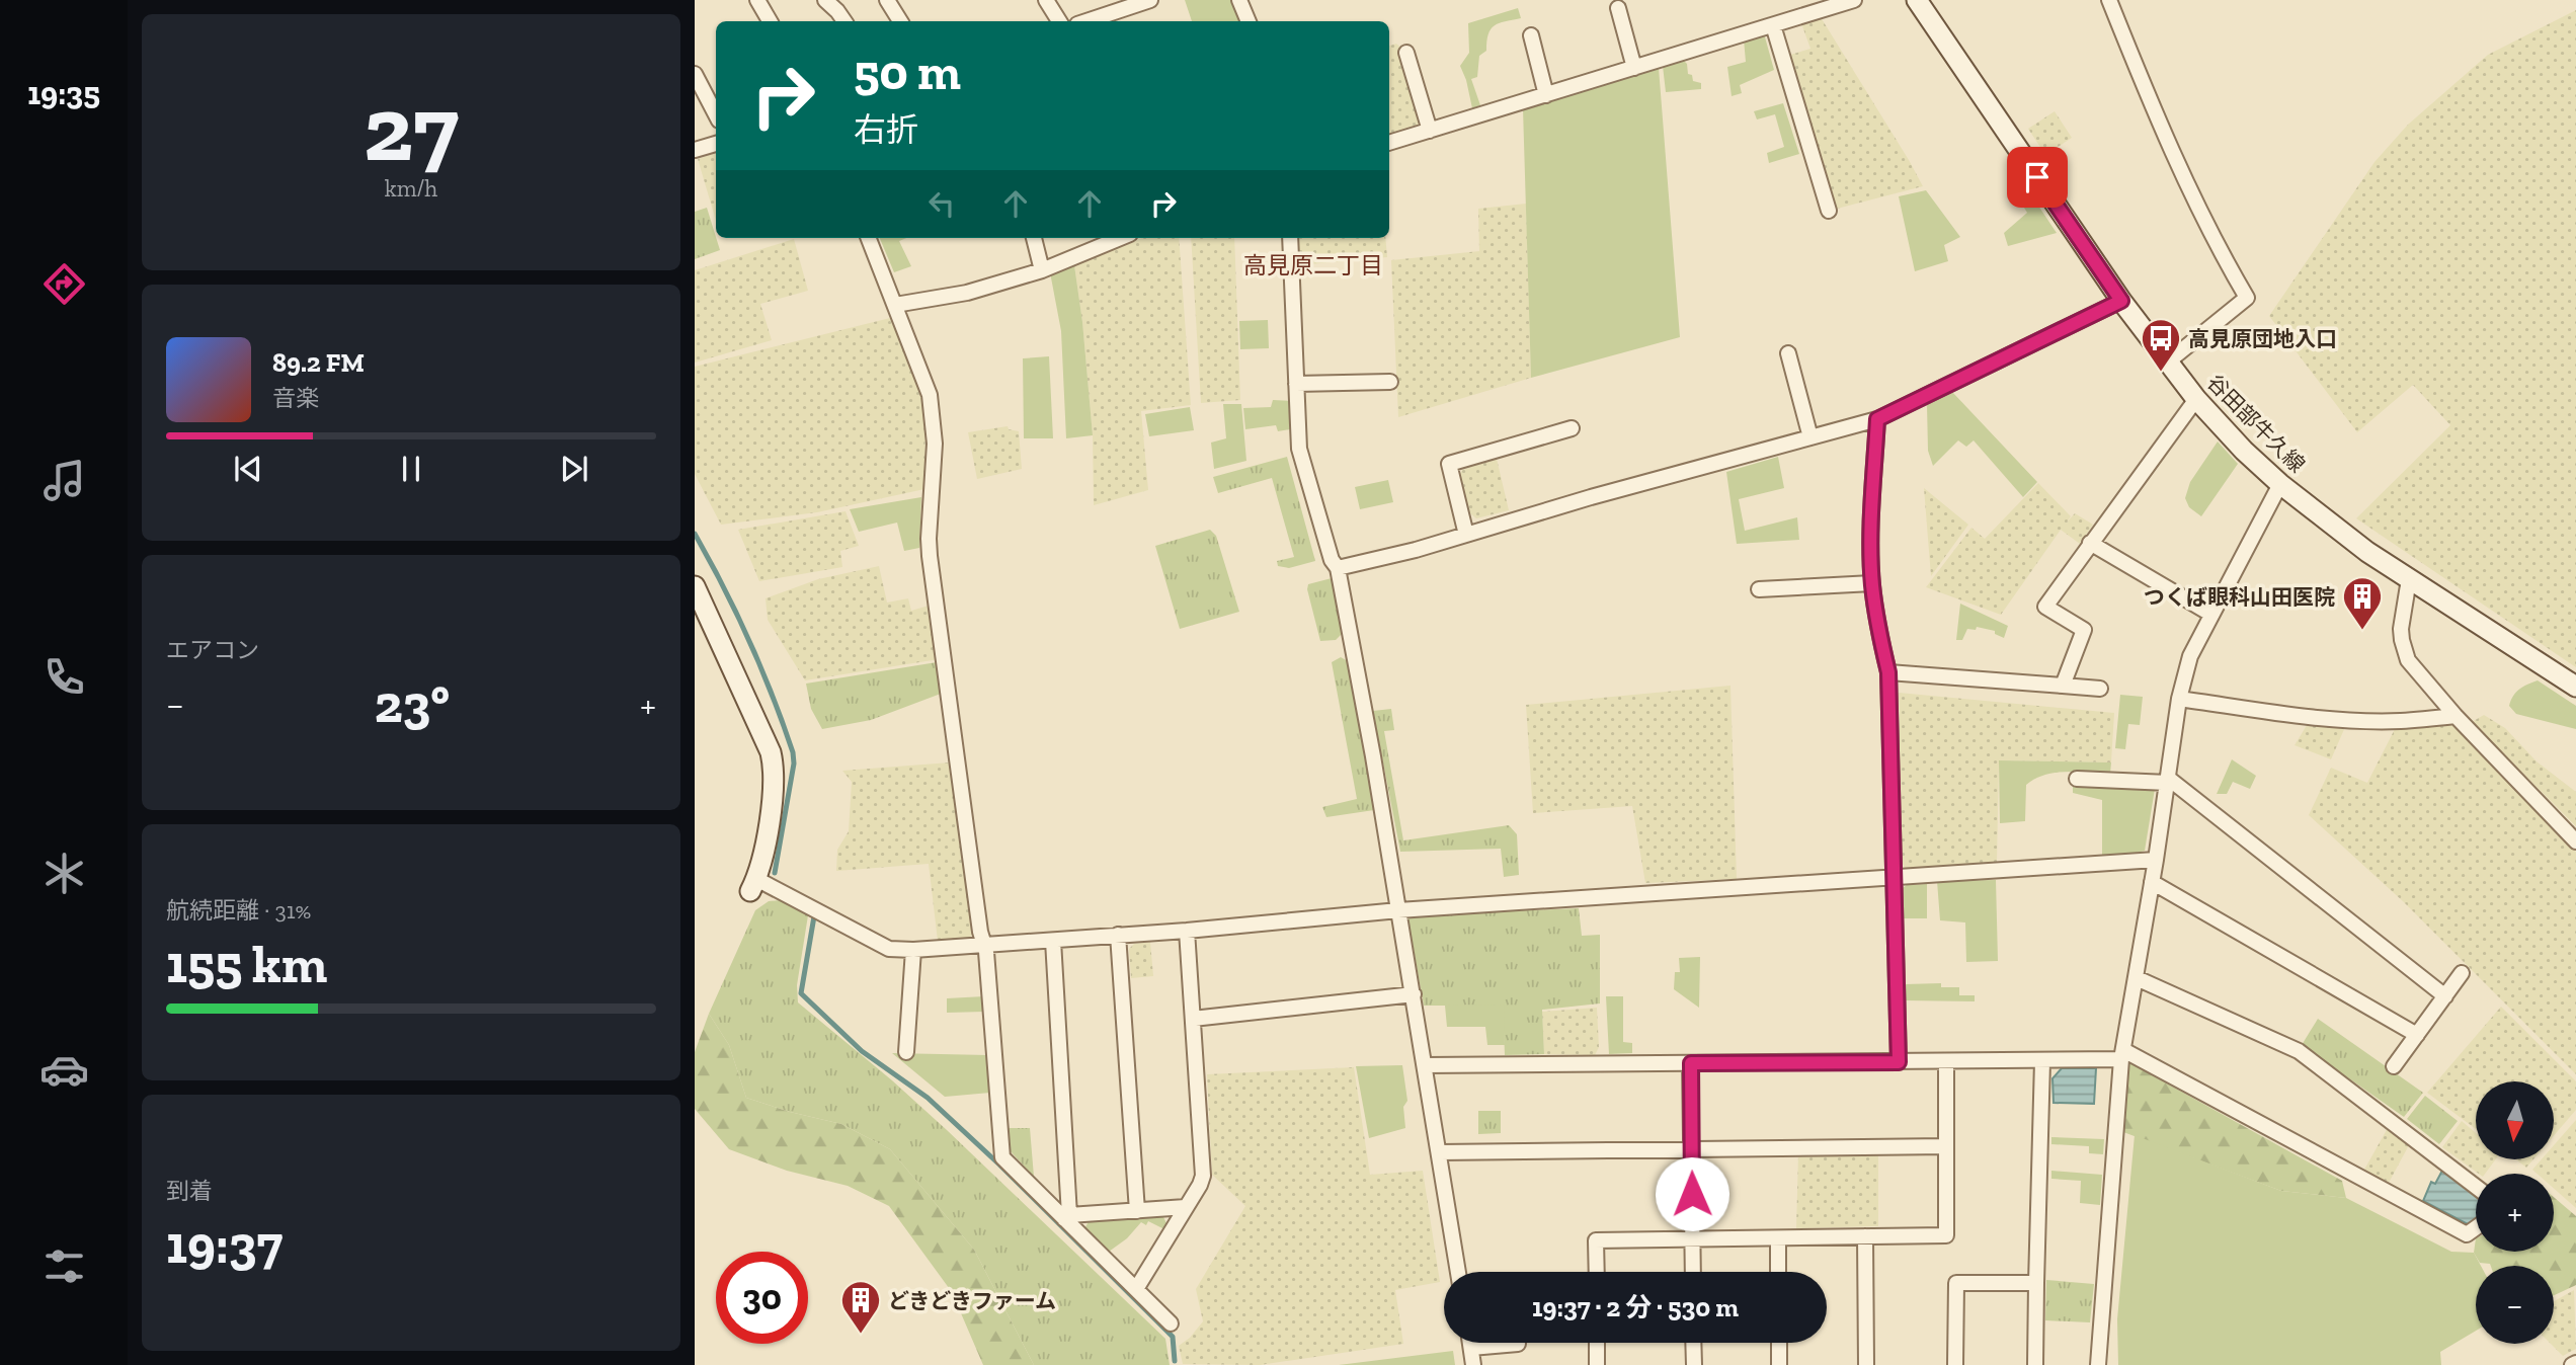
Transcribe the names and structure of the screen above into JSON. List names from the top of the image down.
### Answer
{
  "streets": {
    "main road": ["谷田部牛久線"]
  },
  "districts": ["高見原二丁目"],
  "places": {
    "bus stop": ["高見原団地入口"],
    "building": ["つくば眼科山田医院", "どきどきファーム"]
  },
  "north": "bottom",
  "page": {
    "tabs": "19:35",
    "tile": [
      ["27", "km/h"],
      "エアコン",
      ["航続距離 · 31%", "155 km"],
      ["到着", "19:37"]
    ],
    "turn": ["50 m", "右折"],
    "song": ["89.2 FM", "音楽"],
    "heat": ["−", "23°", "+"],
    "map_buttons": ["+", "−"],
    "limit": "30",
    "trip": "19:37 · 2 分 · 530 m"
  }
}
